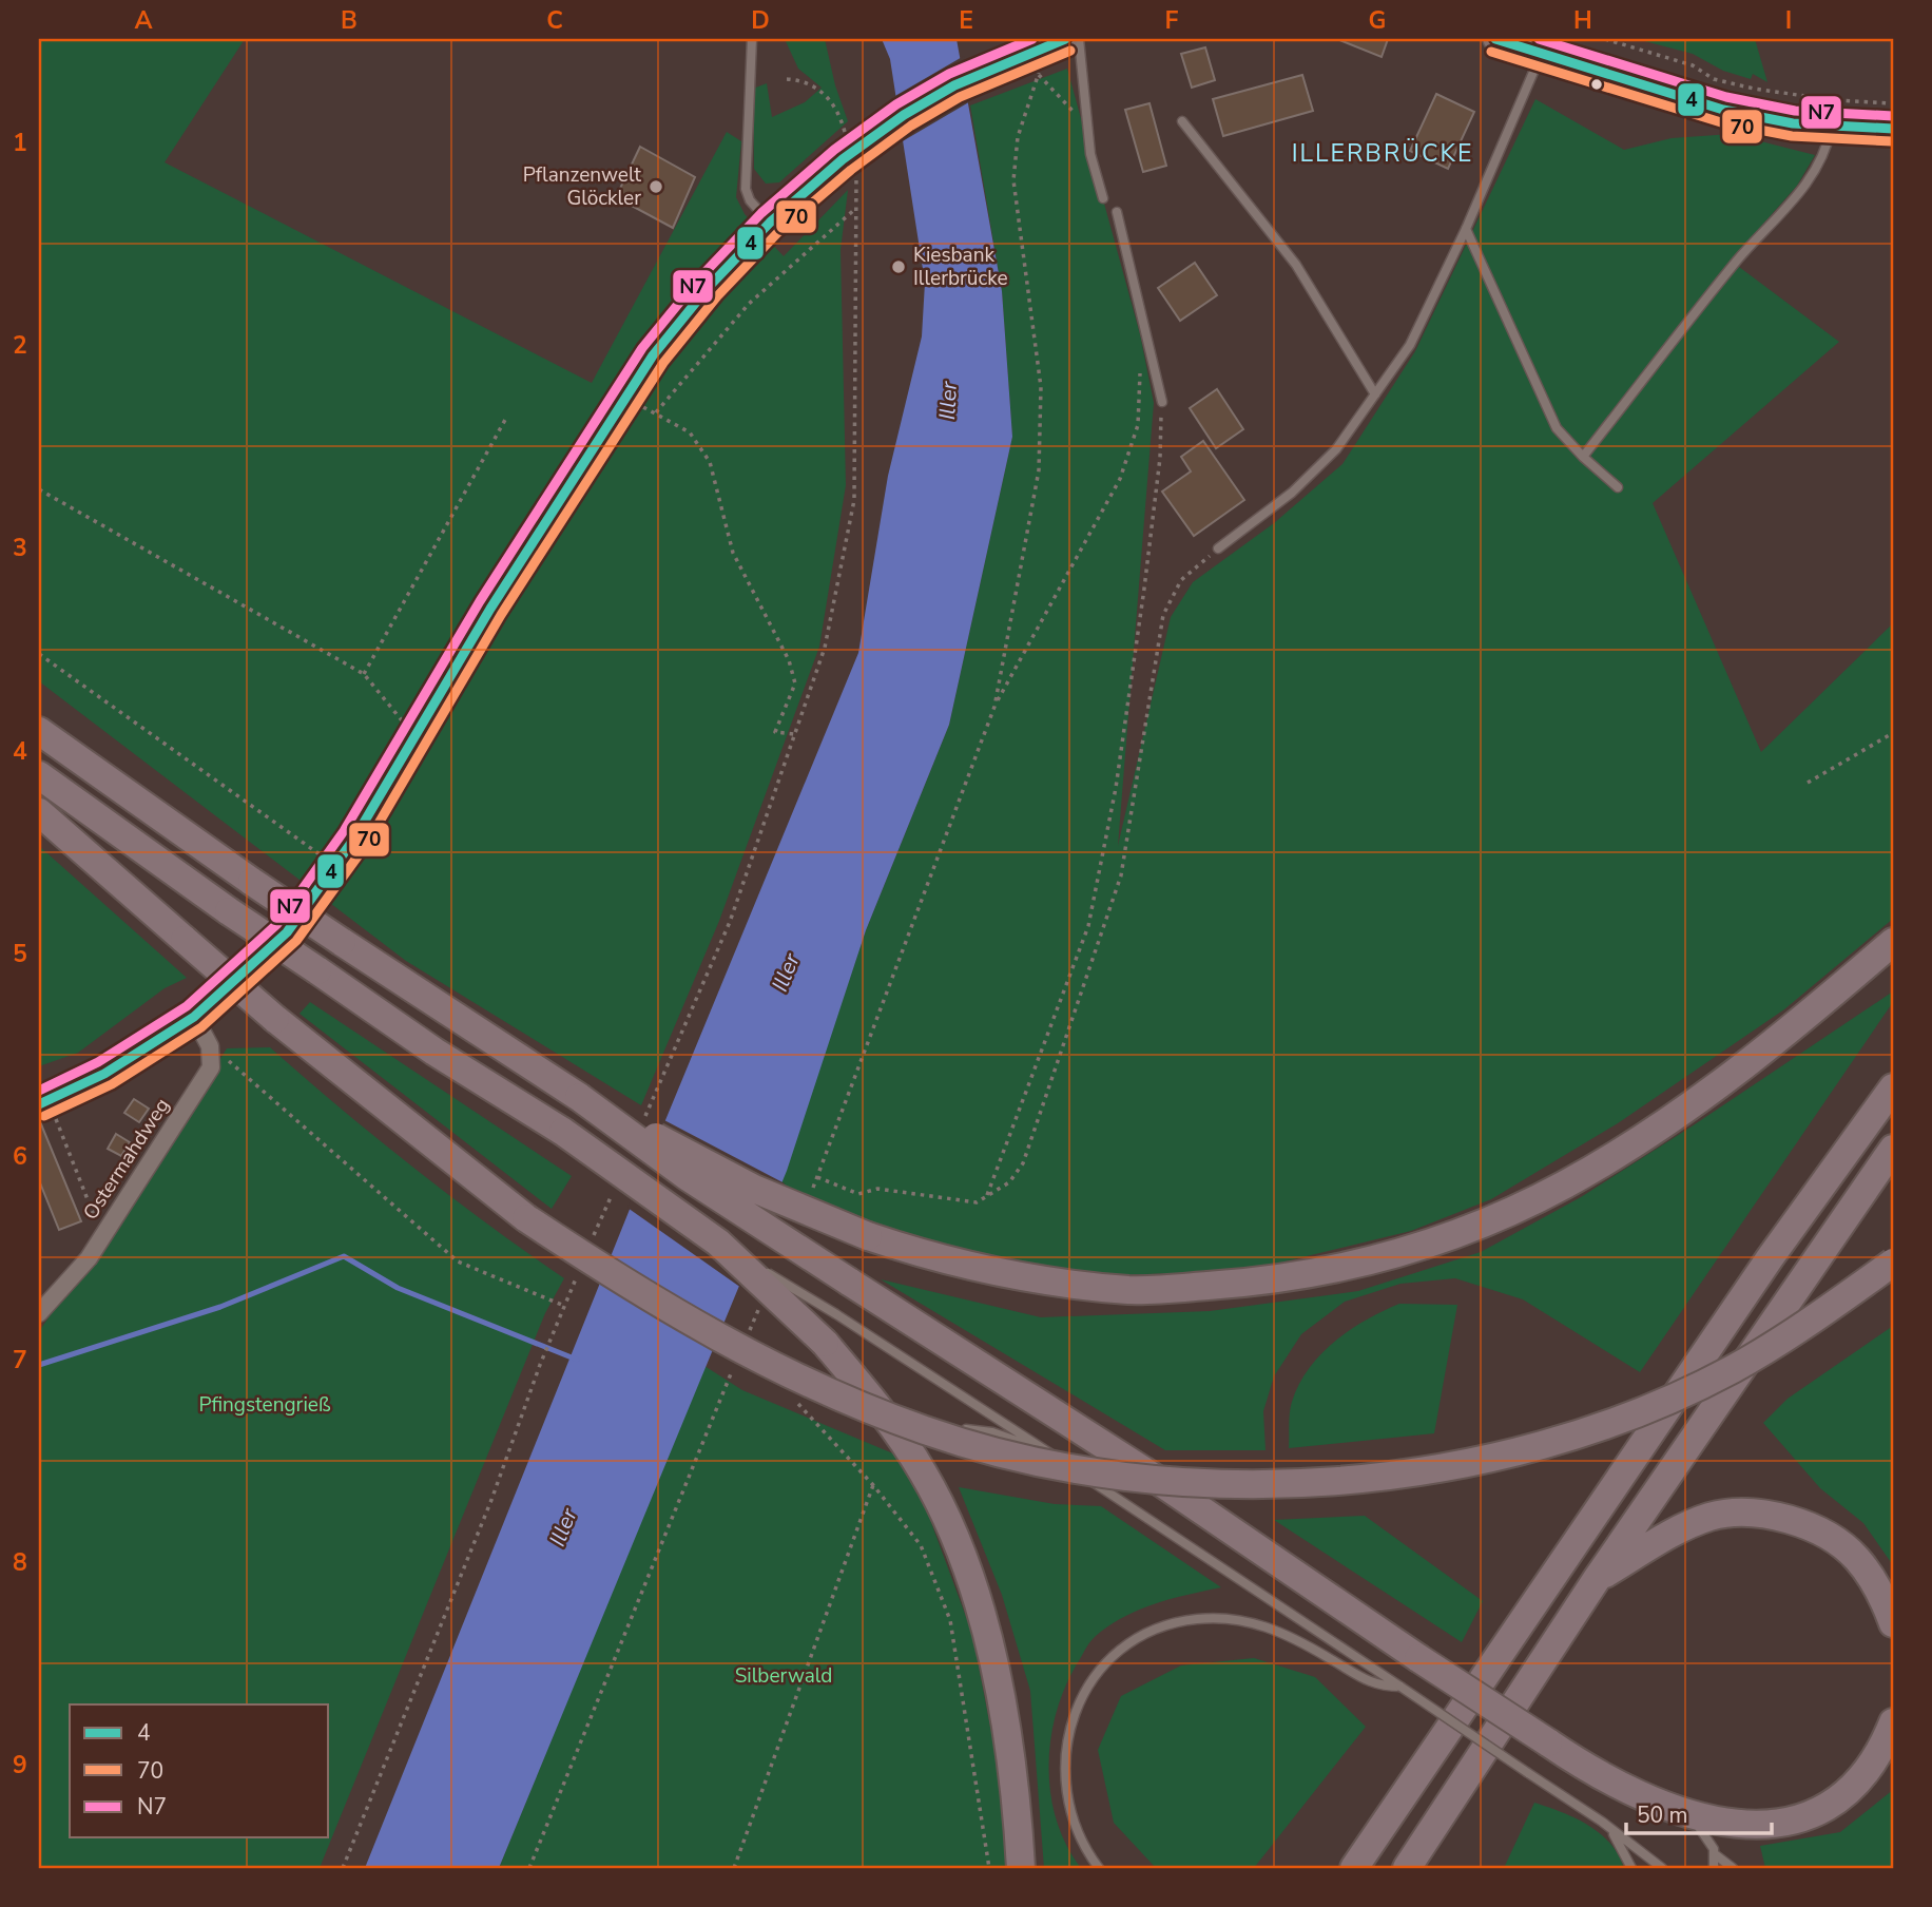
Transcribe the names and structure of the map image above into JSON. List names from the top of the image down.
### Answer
{
  "streets": {
    "street": ["Ostermahdweg"]
  },
  "districts": ["ILLERBRÜCKE"],
  "water": ["Iller"],
  "parks": ["Pfingstengrieß", "Silberwald"],
  "places": ["Pflanzenwelt Glöckler", "Kiesbank Illerbrücke"],
  "lines": ["transit line 4", "transit line N7", "transit line 70"],
  "legend": ["4", "70", "N7"],
  "scale_bar": "50 m",
  "grid": {
    "columns": [
      "A",
      "B",
      "C",
      "D",
      "E",
      "F",
      "G",
      "H",
      "I"
    ],
    "rows": [
      "1",
      "2",
      "3",
      "4",
      "5",
      "6",
      "7",
      "8",
      "9"
    ]
  }
}
